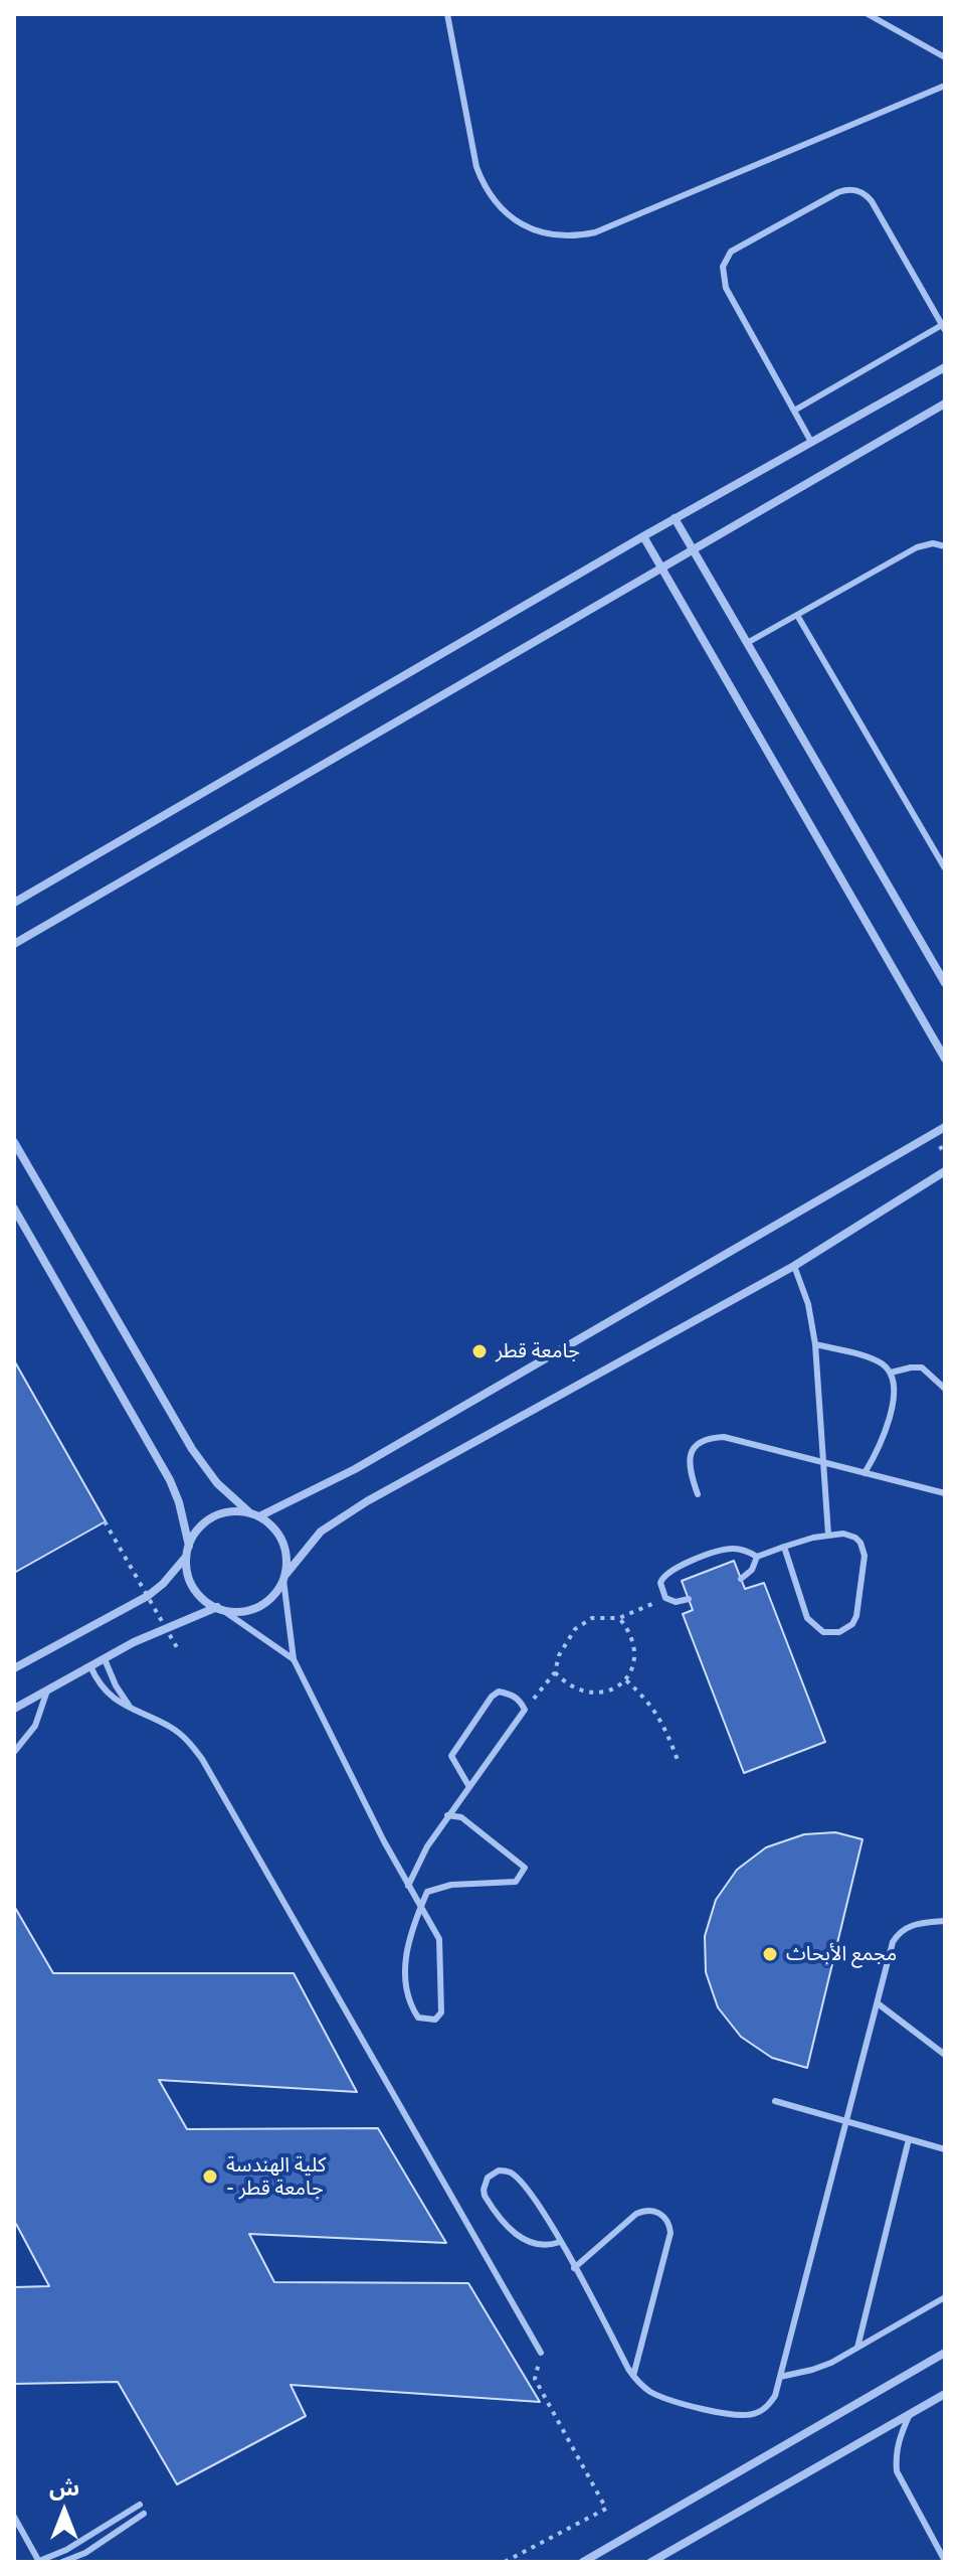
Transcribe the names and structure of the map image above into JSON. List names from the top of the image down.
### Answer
{
  "places": ["جامعة قطر", "مجمع الأبحاث", "كلية الهندسة - جامعة قطر"],
  "north": "top"
}
